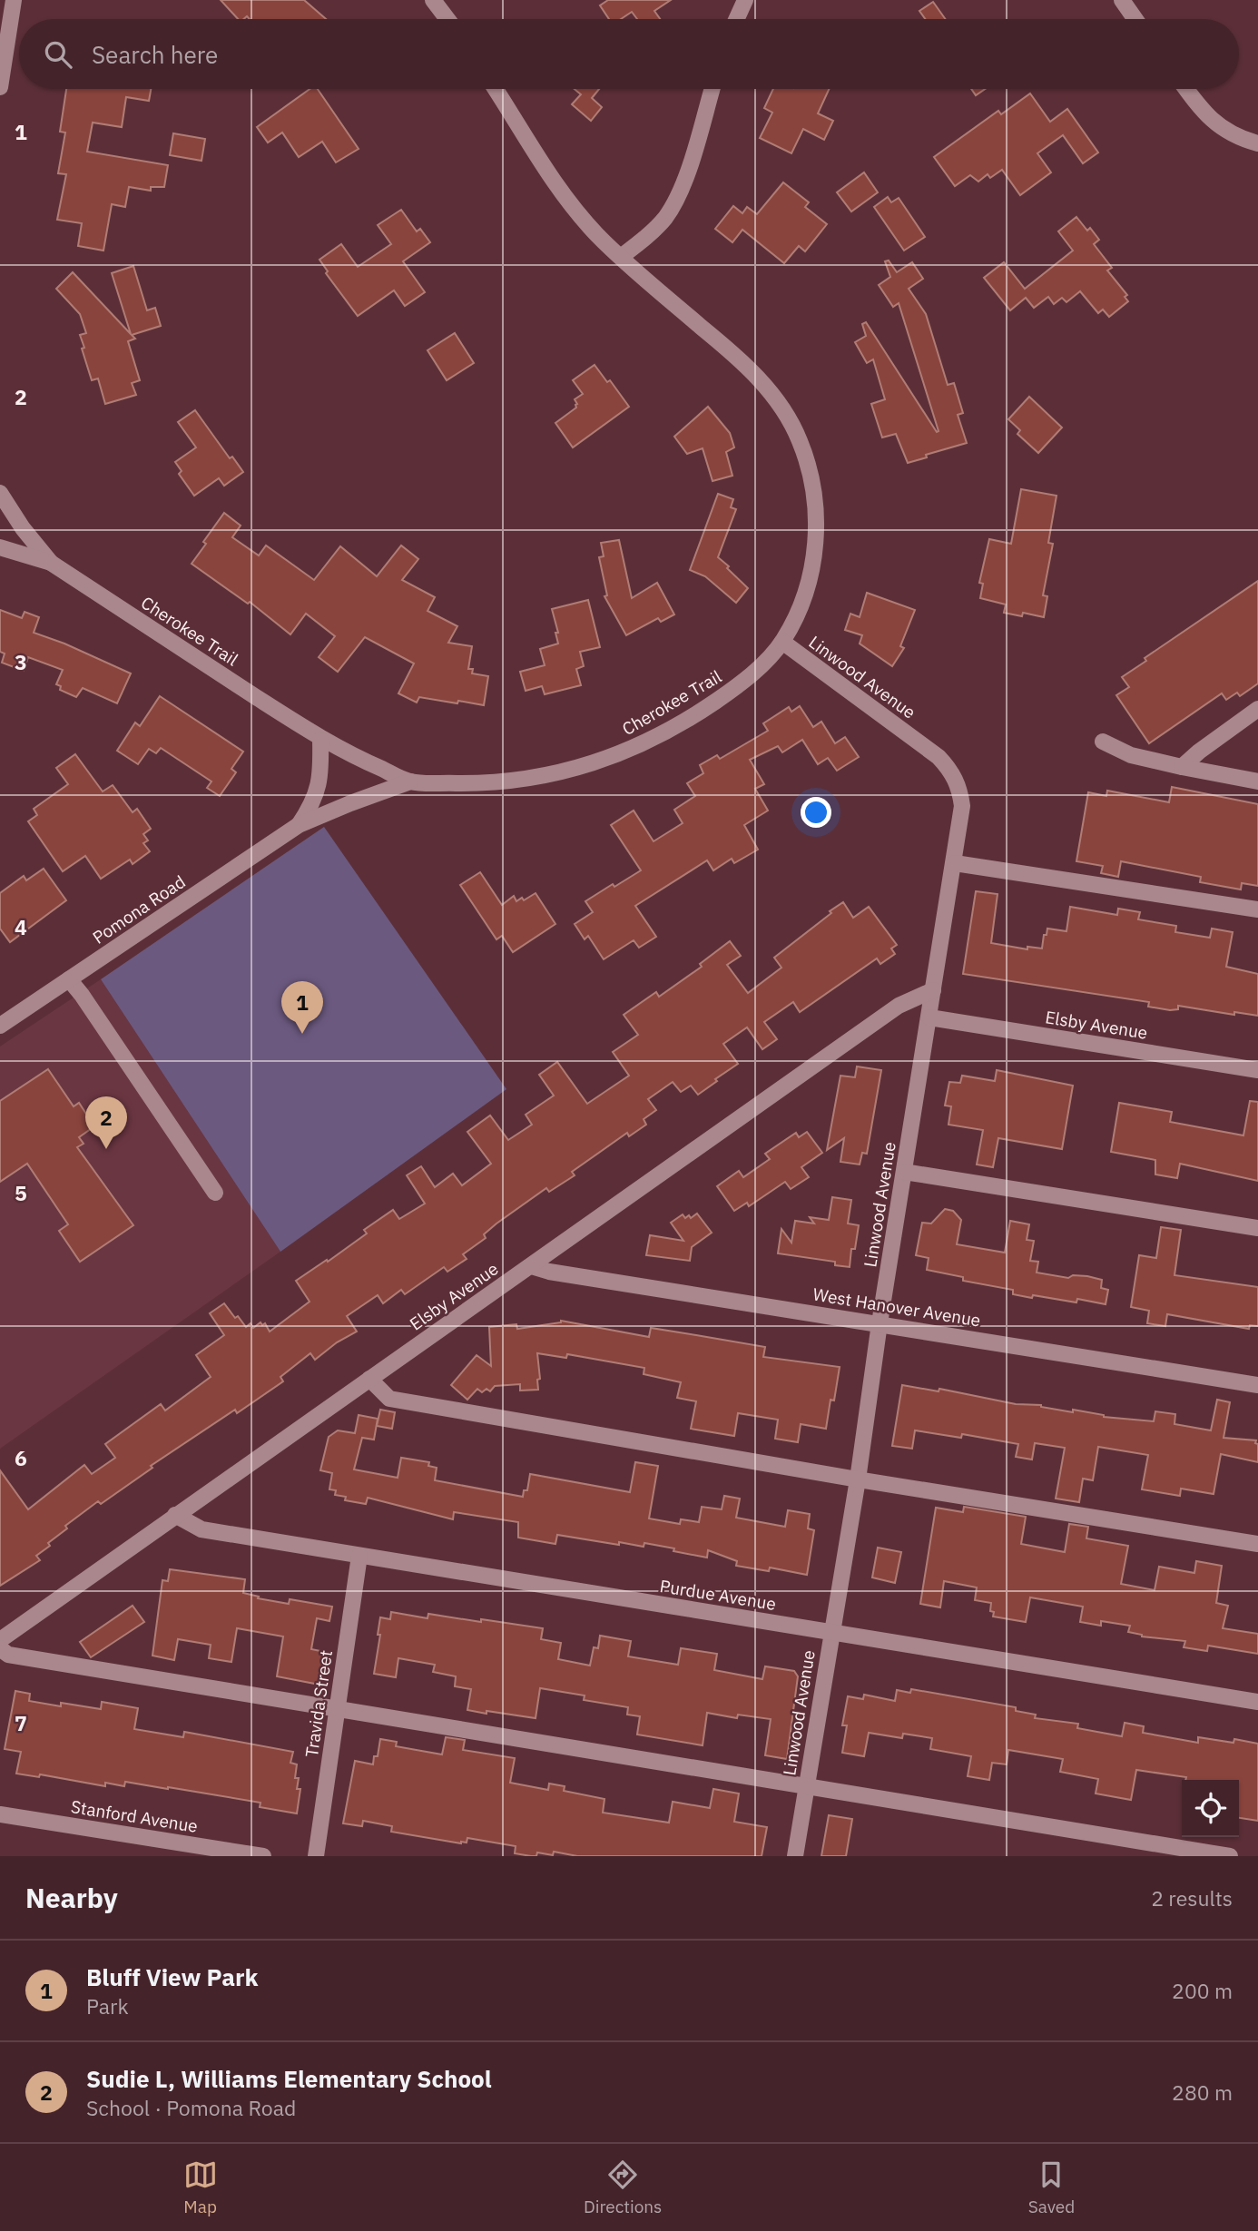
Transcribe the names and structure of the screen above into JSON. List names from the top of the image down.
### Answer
{
  "streets": {
    "street": [
      "Cherokee Trail",
      "Linwood Avenue",
      "Pomona Road",
      "Elsby Avenue",
      "West Hanover Avenue",
      "Purdue Avenue",
      "Travida Street",
      "Stanford Avenue"
    ]
  },
  "crossings": [
    ["Cherokee Trail", "Linwood Avenue"],
    ["Cherokee Trail", "Pomona Road"],
    ["Linwood Avenue", "Elsby Avenue"],
    ["Linwood Avenue", "West Hanover Avenue"],
    ["Linwood Avenue", "Purdue Avenue"],
    ["Elsby Avenue", "West Hanover Avenue"],
    ["Elsby Avenue", "Purdue Avenue"],
    ["Purdue Avenue", "Travida Street"]
  ],
  "page": {
    "search": "Search here",
    "pins": ["1", "2"],
    "heading": ["Nearby", "2 results"],
    "list": [
      {
        "mark": "1",
        "name": "Bluff View Park",
        "note": "Park",
        "value": "200 m"
      },
      {
        "mark": "2",
        "name": "Sudie L, Williams Elementary School",
        "note": "School · Pomona Road",
        "value": "280 m"
      }
    ],
    "nav": ["Map", "Directions", "Saved"]
  },
  "grid": {
    "rows": [
      "1",
      "2",
      "3",
      "4",
      "5",
      "6",
      "7"
    ]
  }
}
